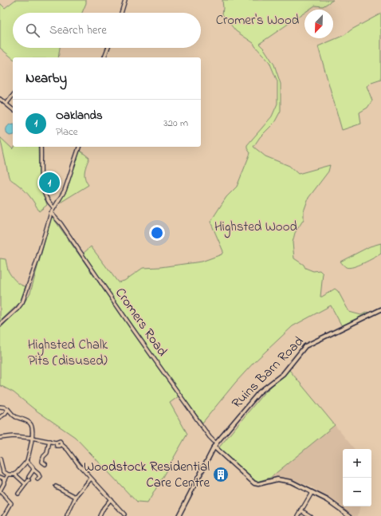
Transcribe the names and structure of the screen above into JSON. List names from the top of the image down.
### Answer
{
  "streets": {
    "street": ["Cromers Road", "Ruins Barn Road"]
  },
  "crossings": [
    ["Cromers Road", "Ruins Barn Road"]
  ],
  "parks": ["Cromer's Wood", "Highsted Wood", "Highsted Chalk Pits (disused)"],
  "places": {
    "building": ["Woodstock Residential Care Centre"]
  },
  "north": "bottom left",
  "page": {
    "search": "Search here",
    "heading": "Nearby",
    "list": [
      {
        "mark": "1",
        "name": "Oaklands",
        "note": "Place",
        "value": "320 m"
      }
    ],
    "pins": "1",
    "map_buttons": ["+", "−"]
  }
}
